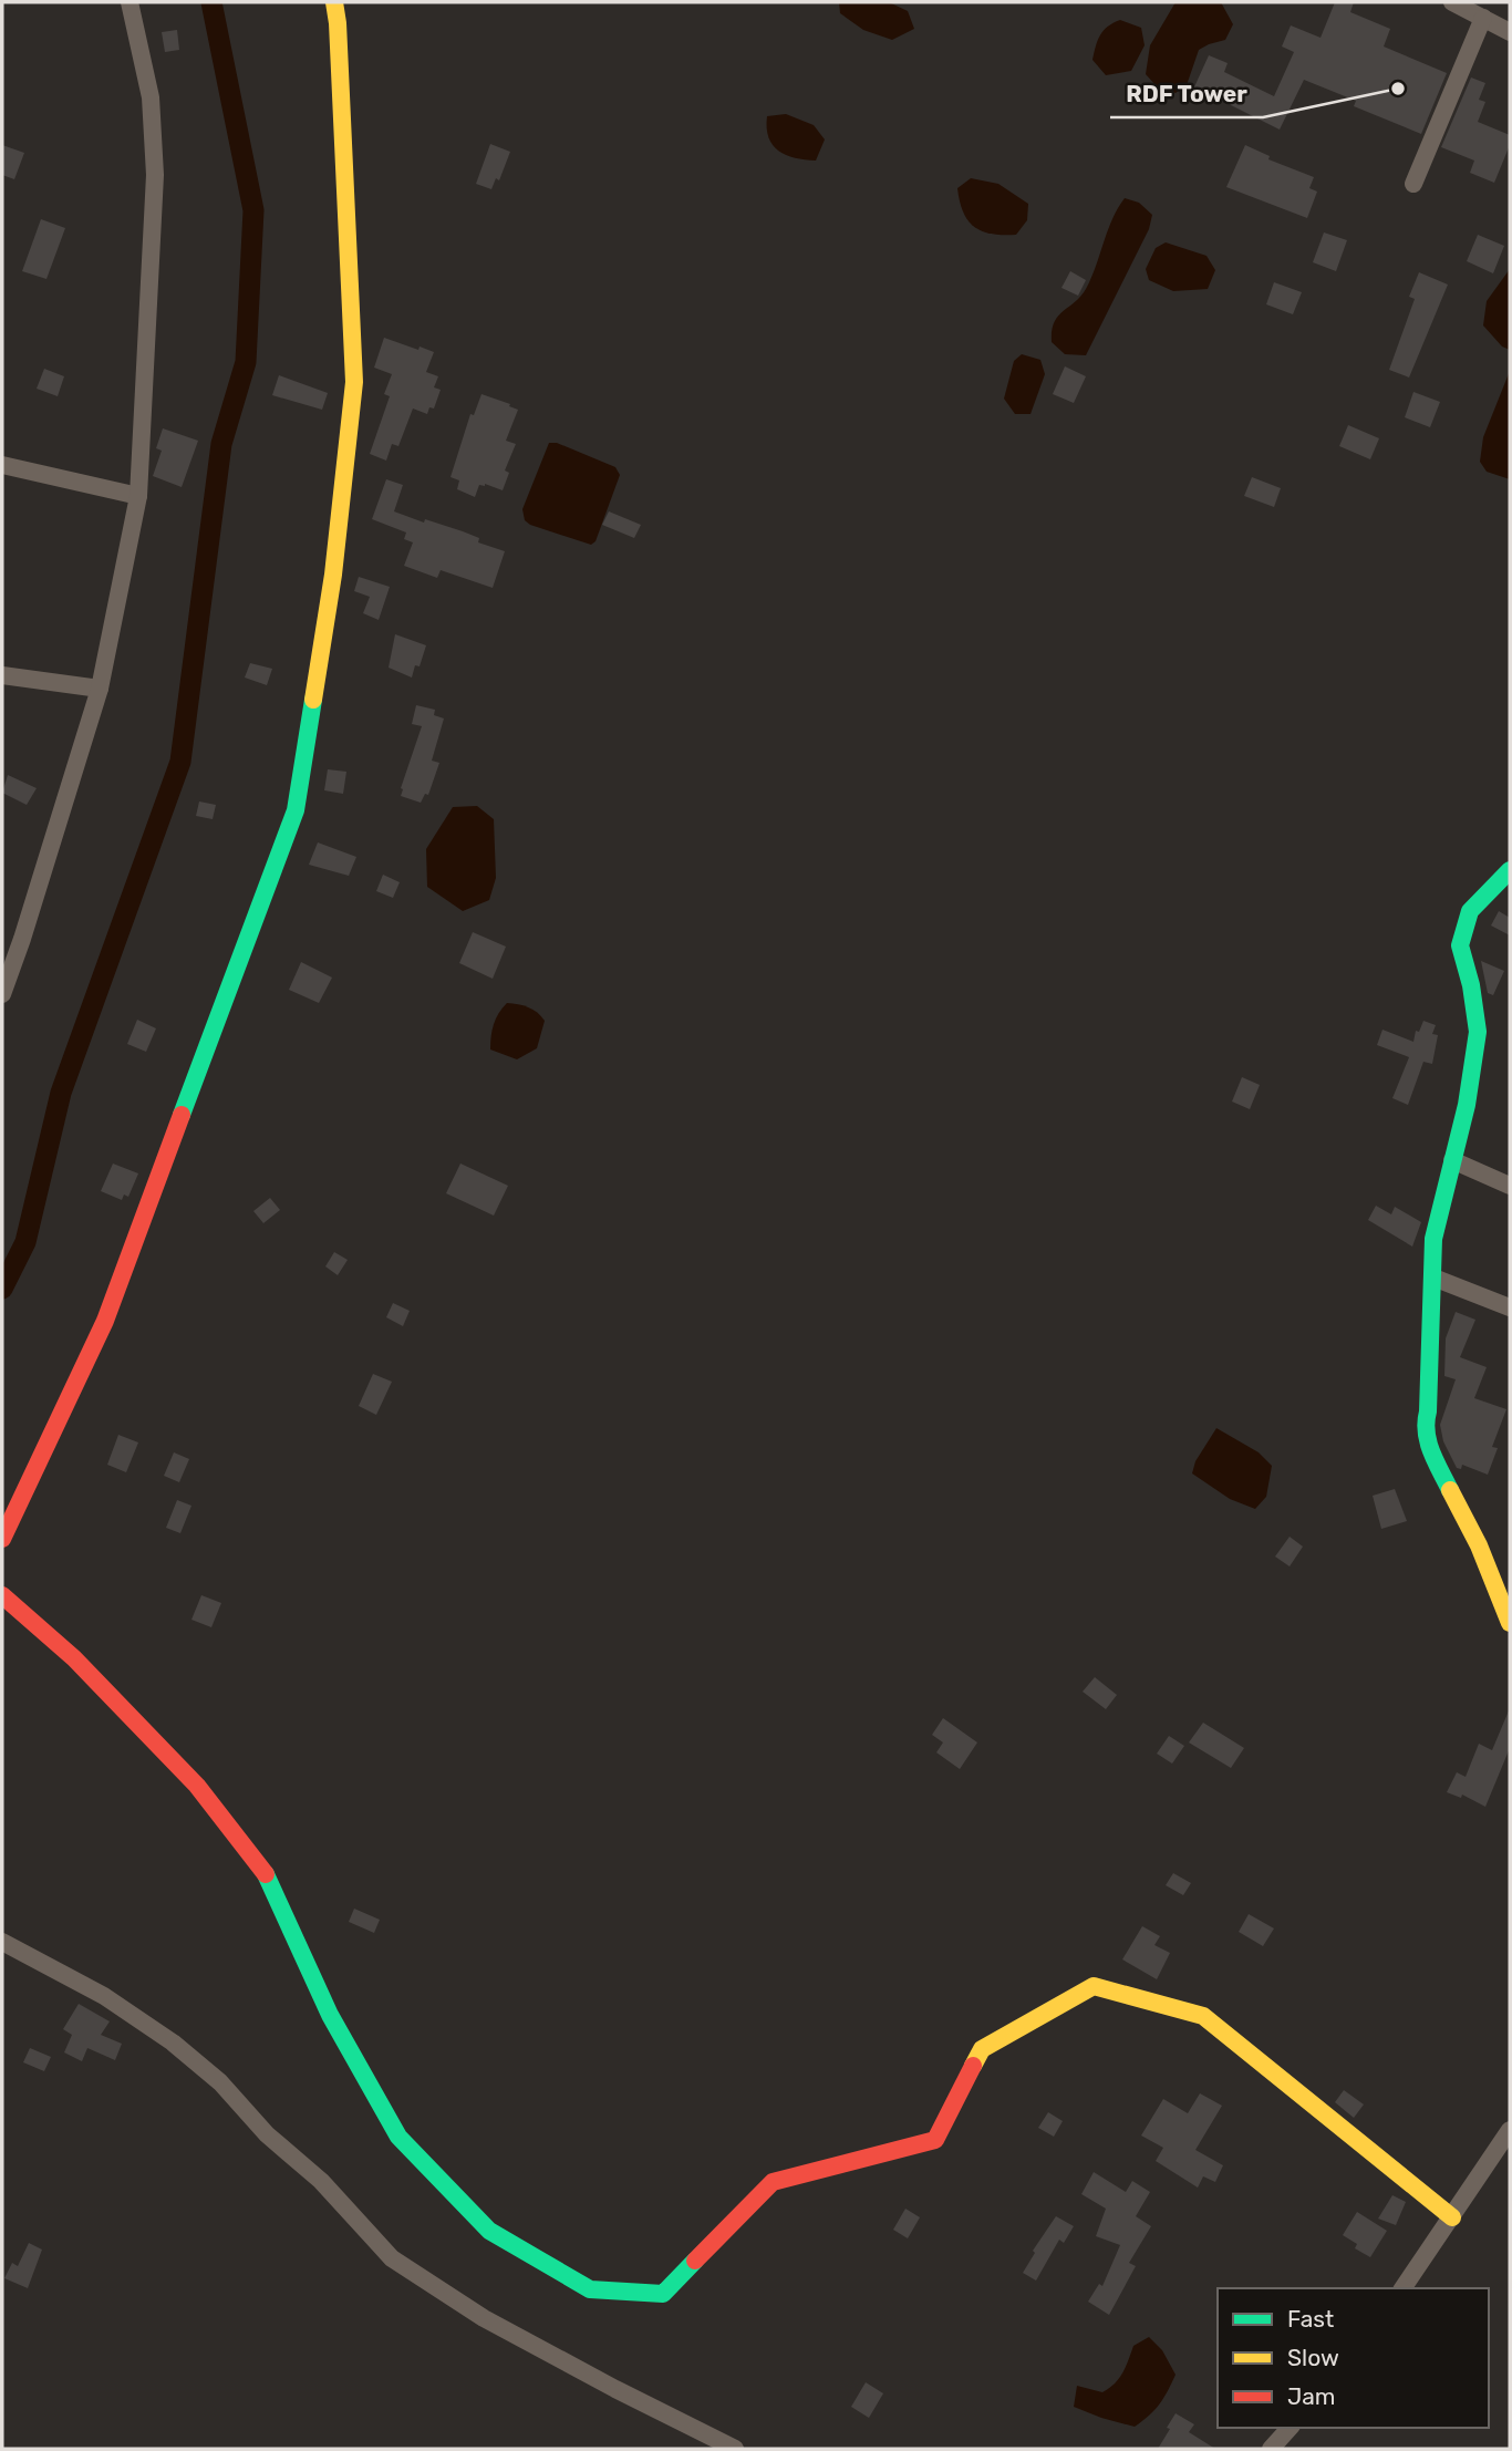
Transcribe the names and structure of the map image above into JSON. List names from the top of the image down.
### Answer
{
  "places": ["RDF Tower"],
  "legend": ["Fast", "Slow", "Jam"]
}
